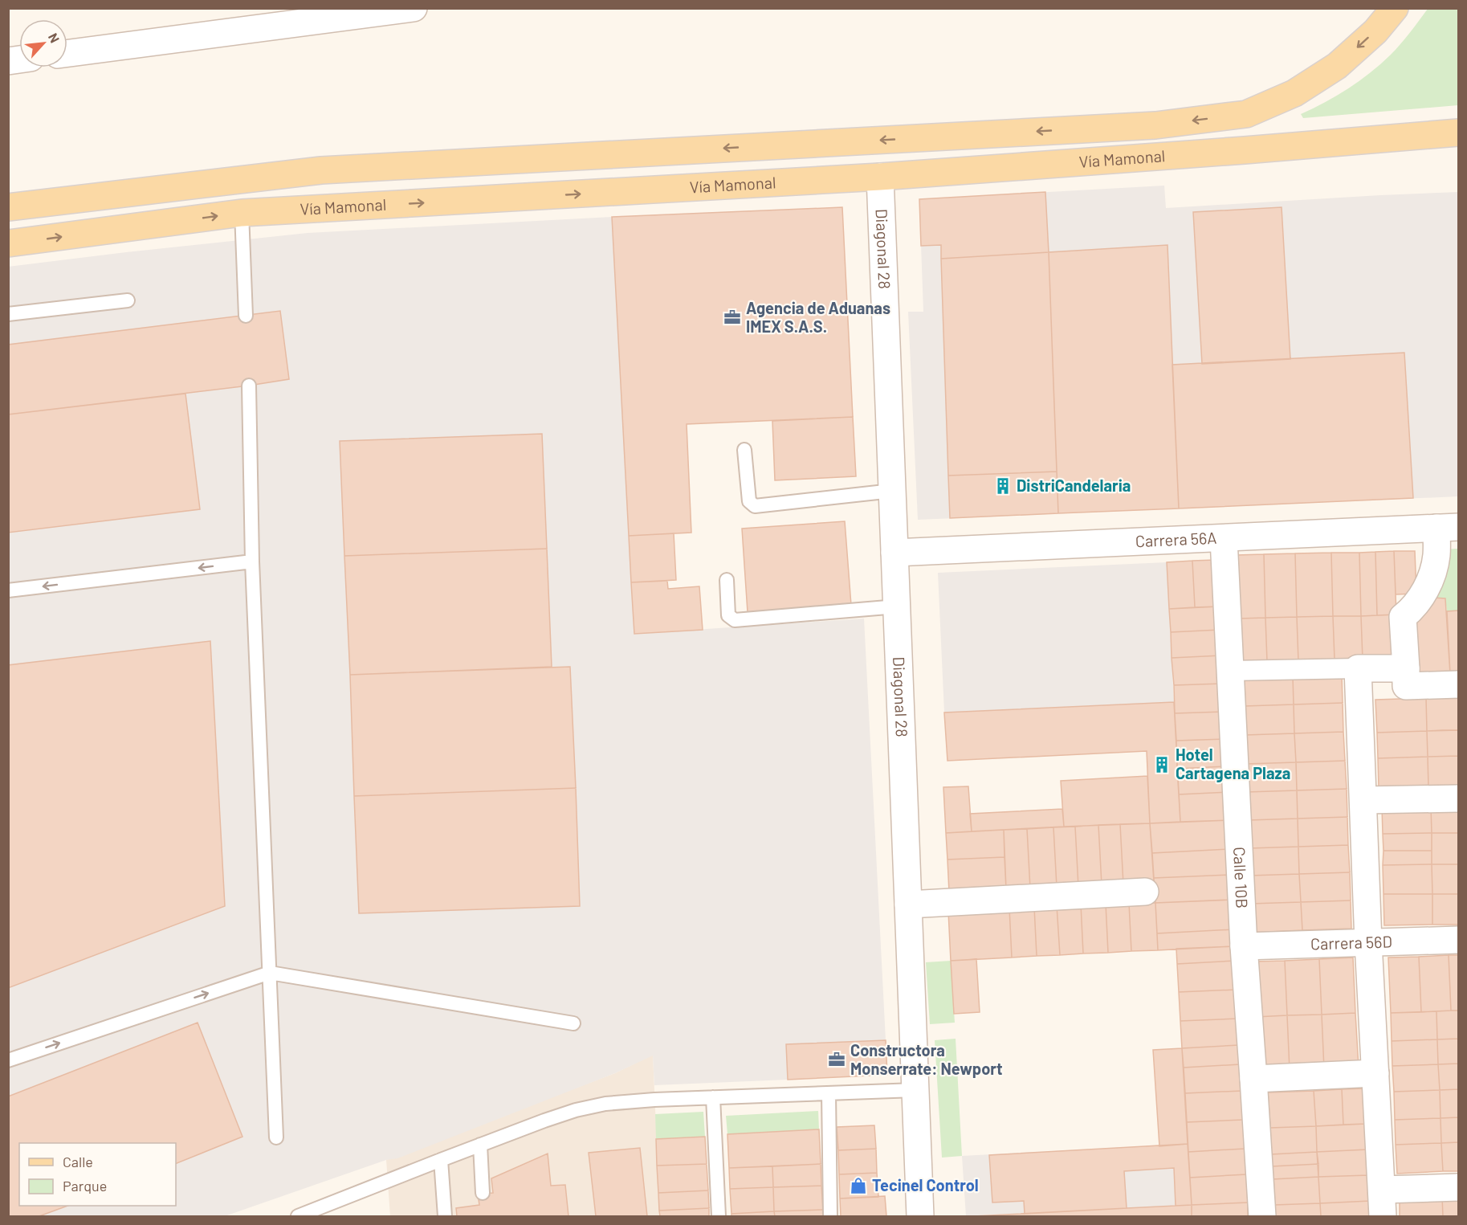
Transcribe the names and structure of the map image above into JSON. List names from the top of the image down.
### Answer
{
  "streets": {
    "main road": ["Vía Mamonal"],
    "street": [
      "Diagonal 28",
      "Carrera 56A",
      "Calle 10B",
      "Carrera 56D"
    ]
  },
  "crossings": [
    ["Vía Mamonal", "Diagonal 28"],
    ["Diagonal 28", "Carrera 56A"],
    ["Carrera 56A", "Calle 10B"],
    ["Calle 10B", "Carrera 56D"]
  ],
  "places": {
    "office": ["Agencia de Aduanas IMEX S.A.S.", "Constructora Monserrate: Newport"],
    "building": ["DistriCandelaria", "Hotel Cartagena Plaza"],
    "shop": ["Tecinel Control"]
  },
  "legend": ["Calle", "Parque"],
  "north": "top right"
}
